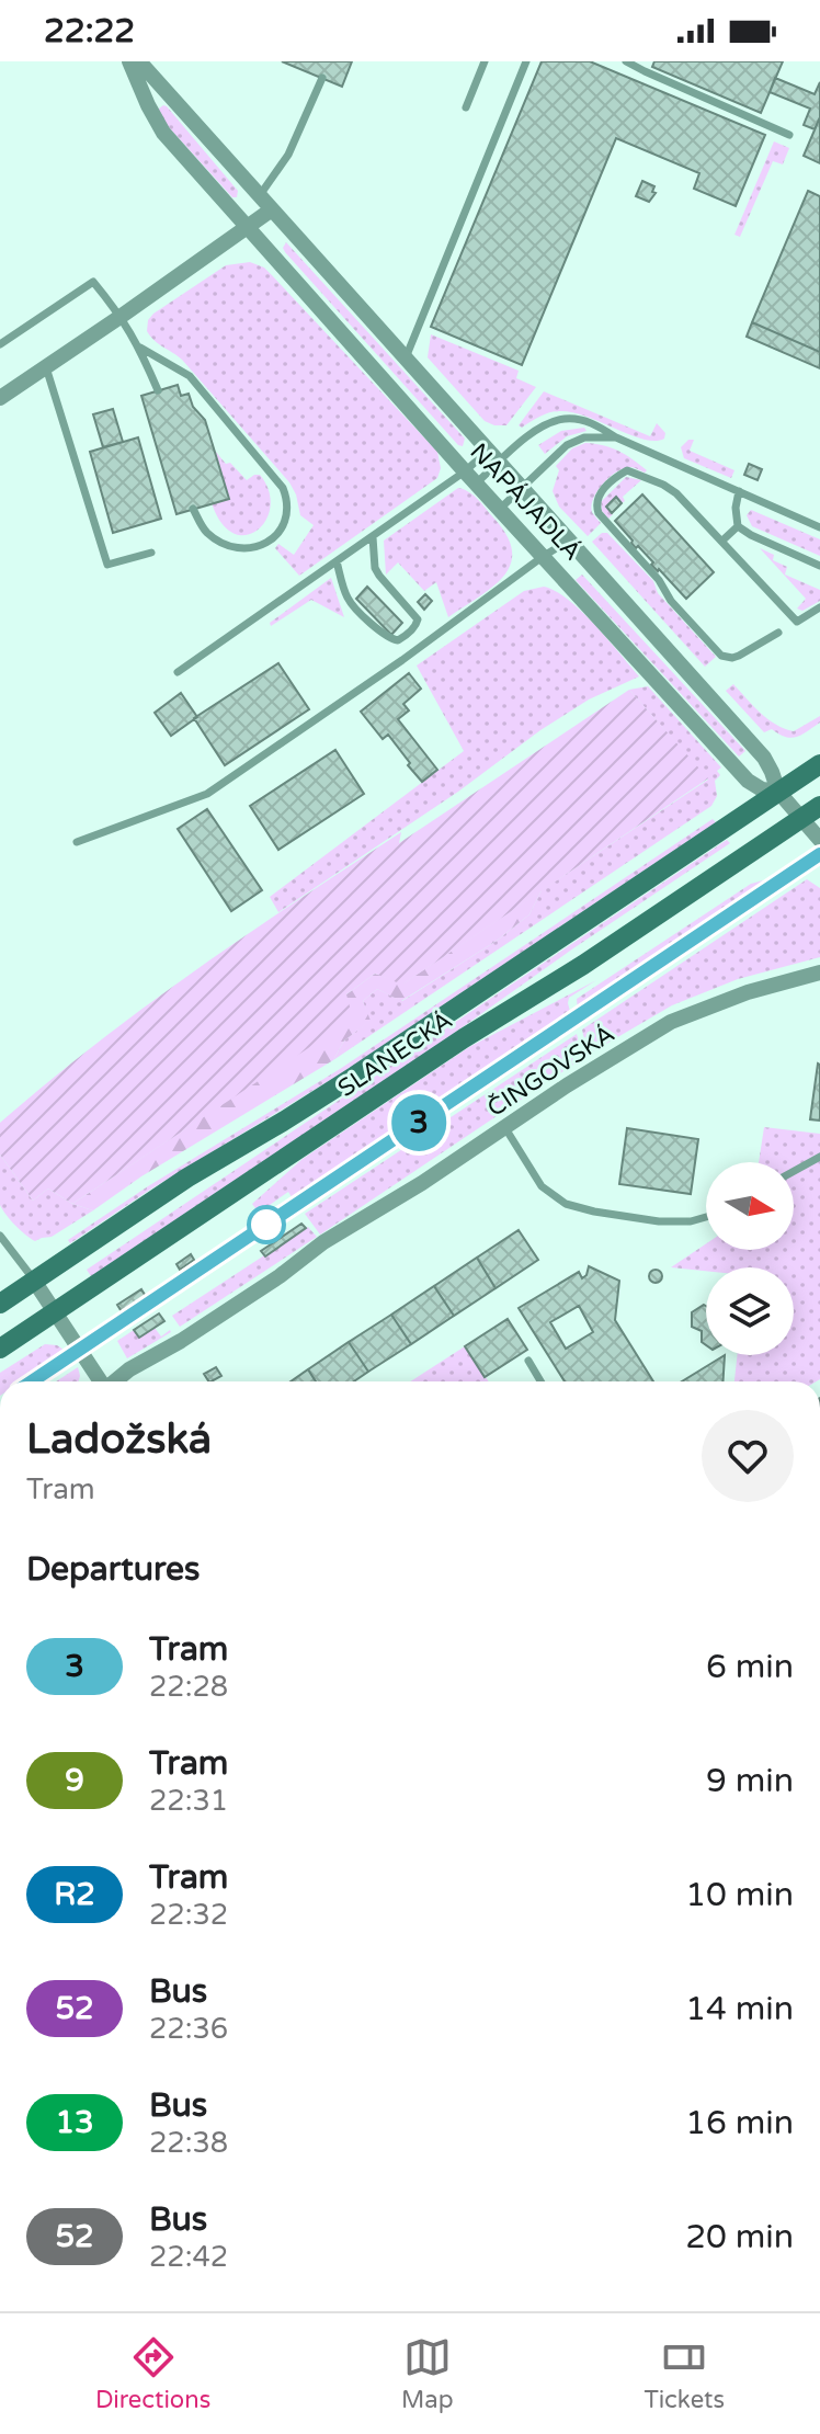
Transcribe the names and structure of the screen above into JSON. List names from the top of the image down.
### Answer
{
  "streets": {
    "main road": ["SLANECKÁ"],
    "street": ["NAPÁJADLÁ", "ČINGOVSKÁ"]
  },
  "crossings": [
    ["NAPÁJADLÁ", "SLANECKÁ"]
  ],
  "lines": ["tram line 3"],
  "north": "right",
  "page": {
    "status": "22:22",
    "on_map": "3",
    "heading": [
      ["Ladožská", "Tram"],
      "Departures"
    ],
    "list": [
      {
        "mark": "3",
        "name": "Tram",
        "note": "22:28",
        "value": "6 min"
      },
      {
        "mark": "9",
        "name": "Tram",
        "note": "22:31",
        "value": "9 min"
      },
      {
        "mark": "R2",
        "name": "Tram",
        "note": "22:32",
        "value": "10 min"
      },
      {
        "mark": "52",
        "name": "Bus",
        "note": "22:36",
        "value": "14 min"
      },
      {
        "mark": "13",
        "name": "Bus",
        "note": "22:38",
        "value": "16 min"
      },
      {
        "mark": "52",
        "name": "Bus",
        "note": "22:42",
        "value": "20 min"
      }
    ],
    "tabs": ["Directions", "Map", "Tickets"]
  }
}
